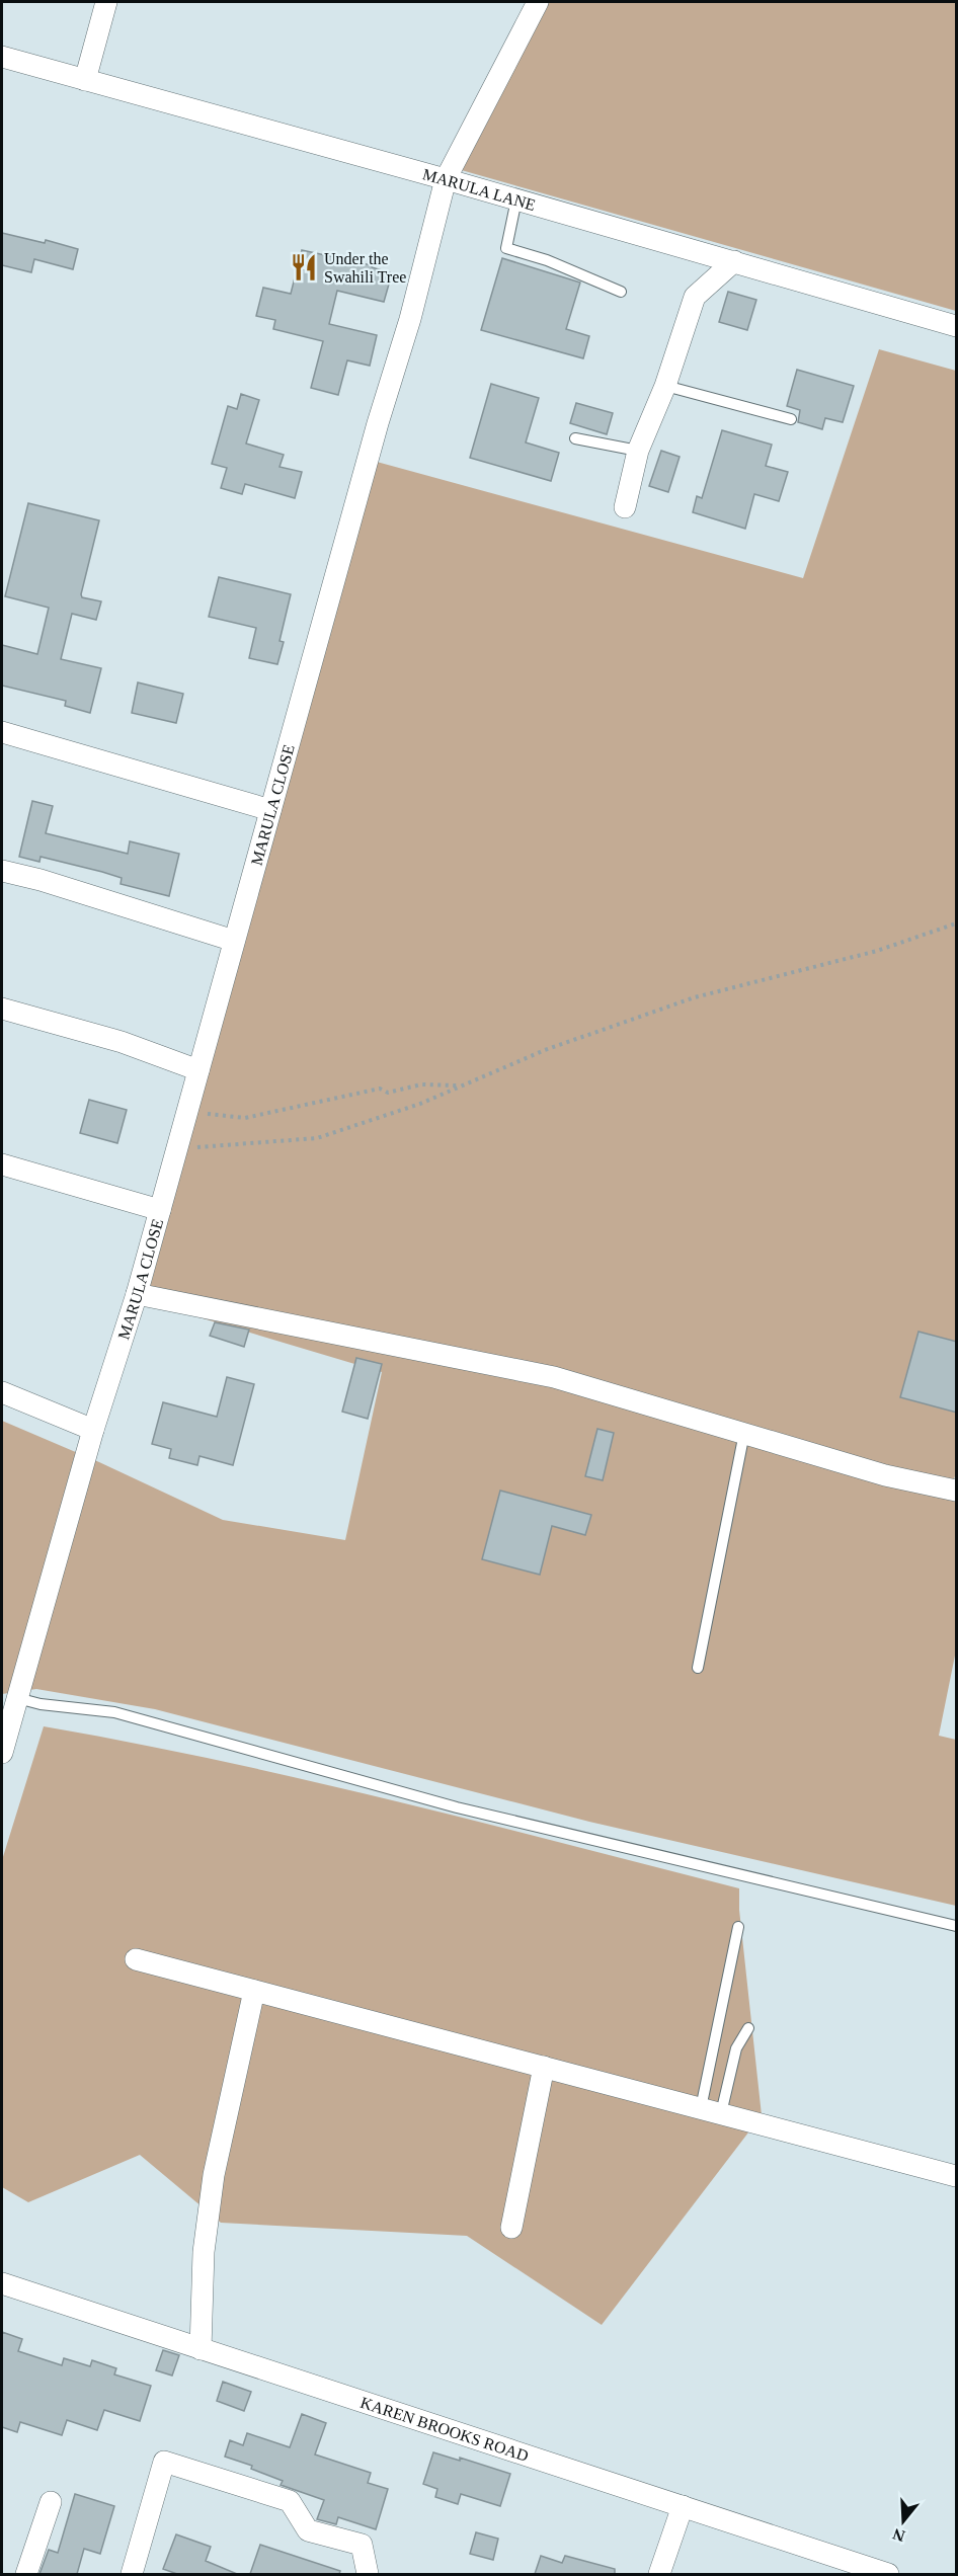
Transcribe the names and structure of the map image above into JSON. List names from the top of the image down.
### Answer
{
  "streets": {
    "street": ["MARULA LANE", "MARULA CLOSE", "KAREN BROOKS ROAD"]
  },
  "crossings": [
    ["MARULA LANE", "MARULA CLOSE"]
  ],
  "places": {
    "restaurant": ["Under the Swahili Tree"]
  },
  "north": "bottom"
}
